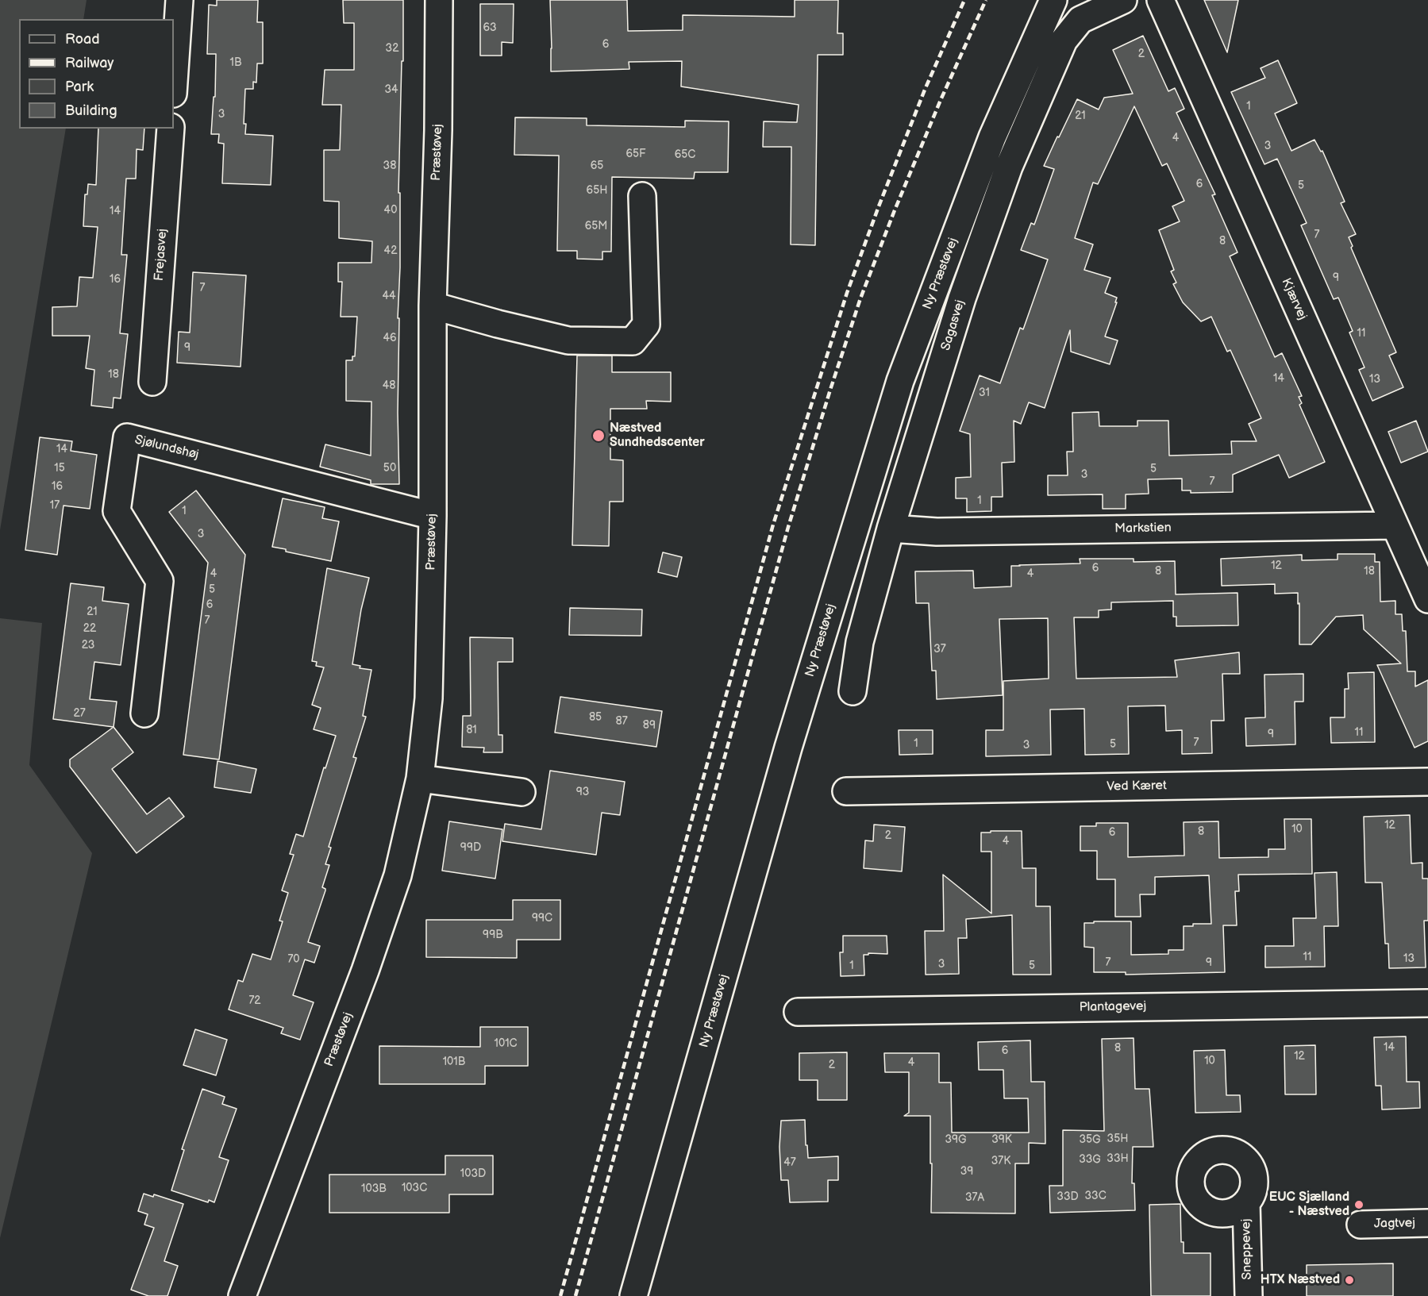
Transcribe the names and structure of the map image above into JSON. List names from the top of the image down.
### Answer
{
  "streets": {
    "street": [
      "Præstøvej",
      "Frejasvej",
      "Ny Præstøvej",
      "Kjærvej",
      "Sagasvej",
      "Sjølundshøj",
      "Markstien",
      "Ved Kæret",
      "Plantagevej",
      "Jagtvej",
      "Sneppevej"
    ]
  },
  "crossings": [
    ["Præstøvej", "Sjølundshøj"],
    ["Kjærvej", "Markstien"],
    ["Sagasvej", "Markstien"]
  ],
  "places": ["Næstved Sundhedscenter", "EUC Sjælland - Næstved", "HTX Næstved"],
  "house_numbers": [
    "63",
    "6",
    "32",
    "2",
    "1B",
    "34",
    "1",
    "3",
    "21",
    "4",
    "3",
    "65F",
    "65C",
    "38",
    "65",
    "6",
    "5",
    "65H",
    "40",
    "14",
    "65M",
    "7",
    "8",
    "42",
    "9",
    "16",
    "7",
    "44",
    "11",
    "46",
    "9",
    "18",
    "14",
    "13",
    "48",
    "31",
    "14",
    "15",
    "50",
    "5",
    "3",
    "7",
    "16",
    "1",
    "17",
    "1",
    "3",
    "12",
    "6",
    "8",
    "18",
    "4",
    "4",
    "5",
    "6",
    "21",
    "7",
    "22",
    "23",
    "37",
    "27",
    "85",
    "87",
    "89",
    "81",
    "11",
    "9",
    "7",
    "1",
    "5",
    "3",
    "93",
    "12",
    "10",
    "8",
    "6",
    "2",
    "4",
    "99D",
    "99C",
    "99B",
    "11",
    "13",
    "70",
    "7",
    "9",
    "3",
    "1",
    "5",
    "72",
    "101C",
    "14",
    "8",
    "6",
    "12",
    "10",
    "101B",
    "4",
    "2",
    "35H",
    "39G",
    "39K",
    "35G",
    "33H",
    "33G",
    "37K",
    "47",
    "39",
    "103D",
    "103C",
    "103B",
    "33C",
    "33D",
    "37A"
  ],
  "legend": [
    "Road",
    "Railway",
    "Park",
    "Building"
  ]
}
